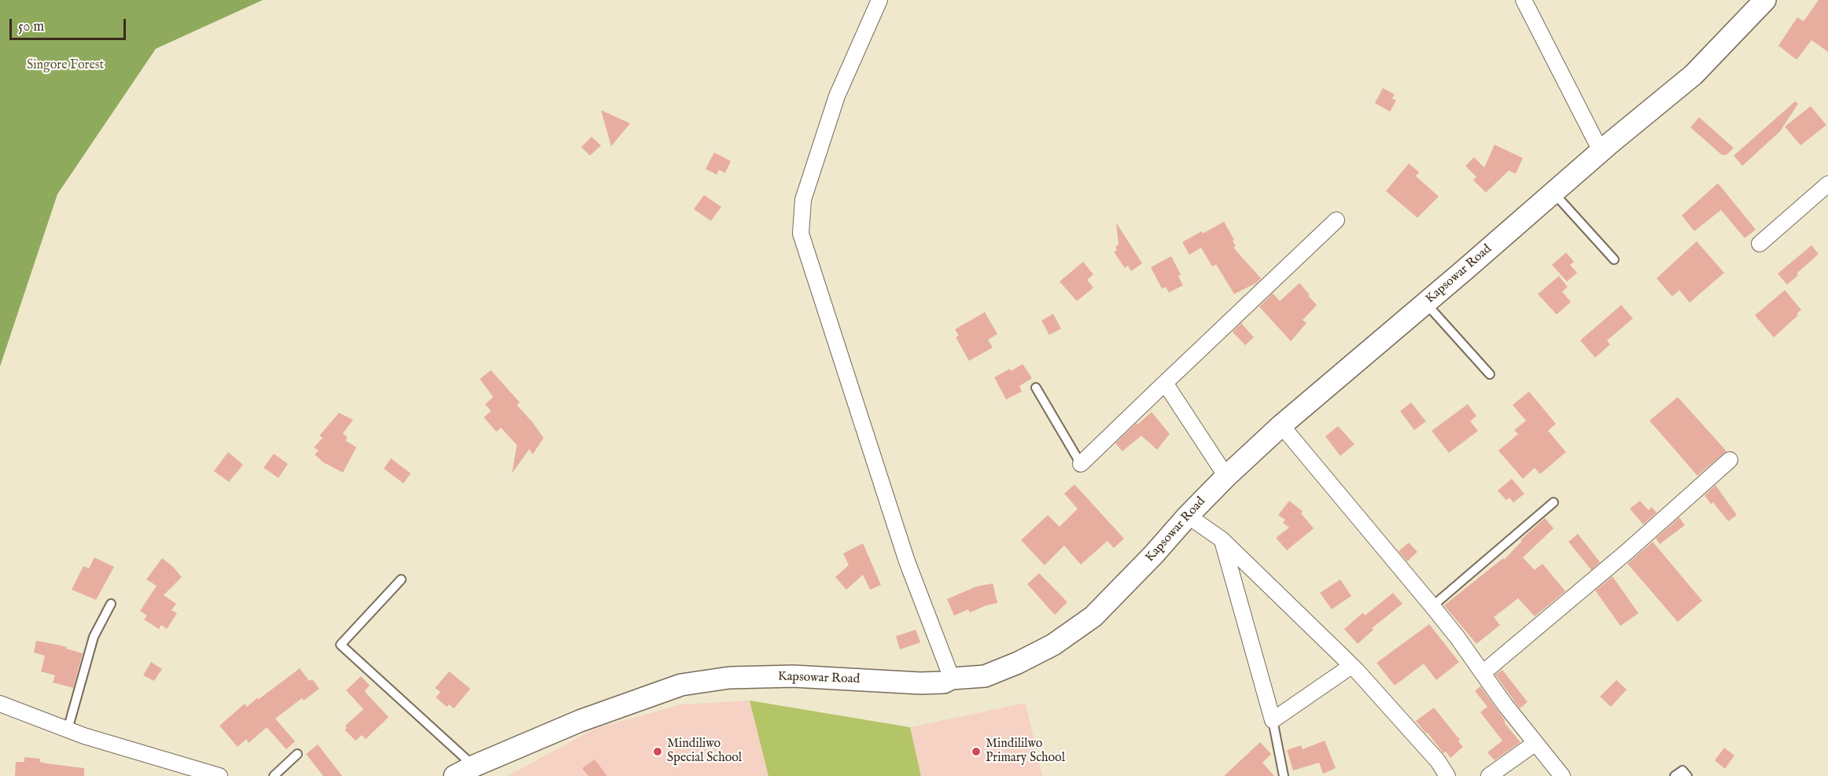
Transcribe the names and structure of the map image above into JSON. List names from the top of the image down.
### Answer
{
  "streets": {
    "main road": ["Kapsowar Road"]
  },
  "parks": ["Singore Forest"],
  "places": ["Mindiliwo Special School", "Mindililwo Primary School"],
  "scale_bar": "50 m"
}
